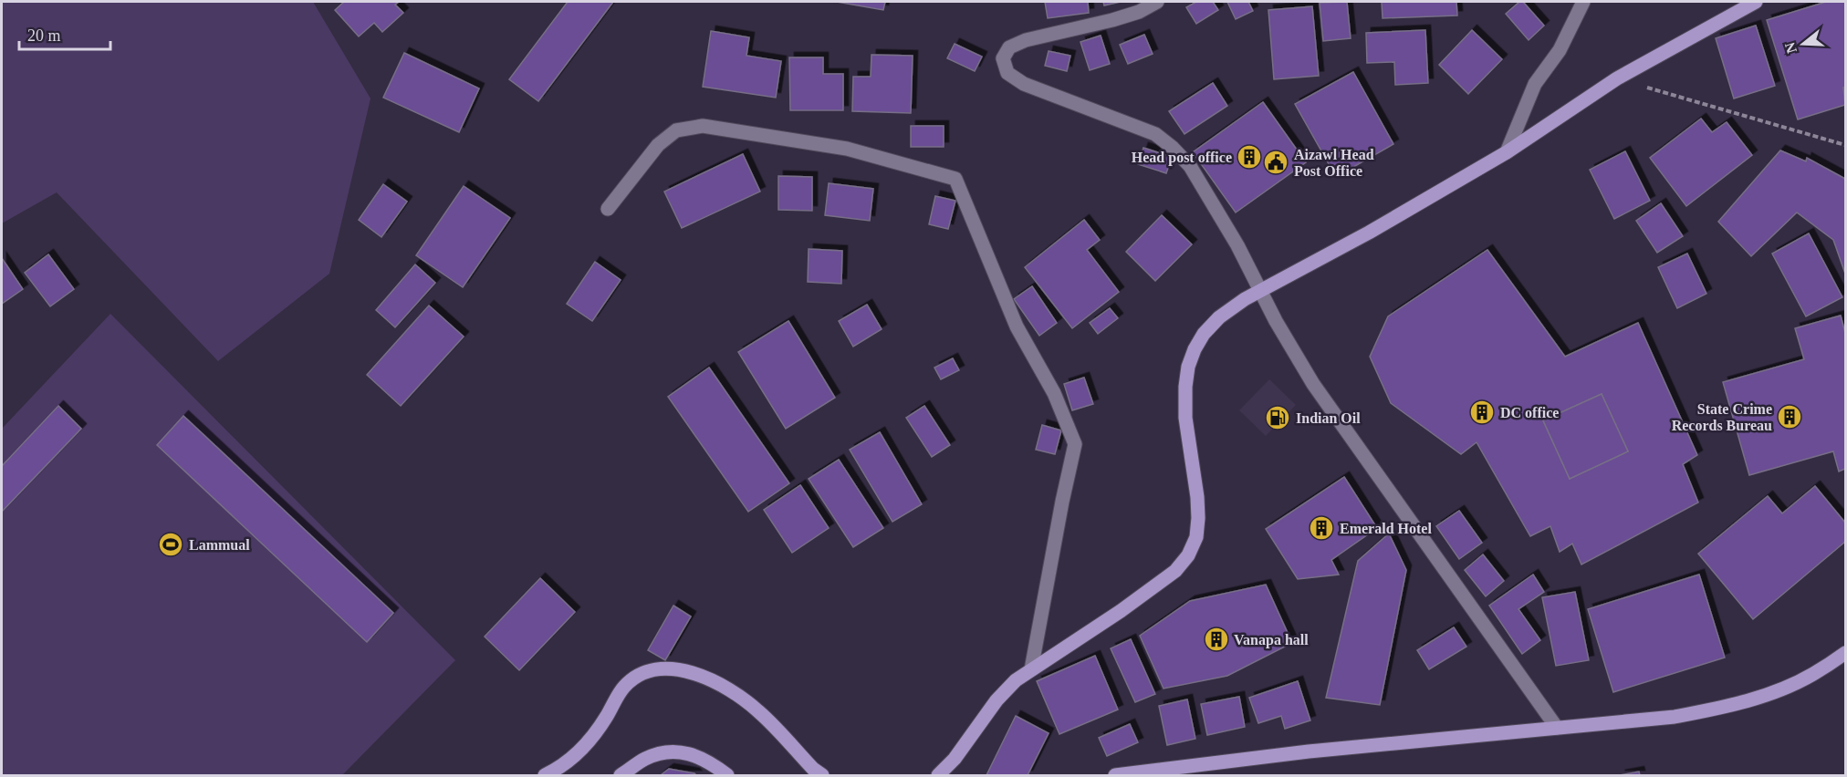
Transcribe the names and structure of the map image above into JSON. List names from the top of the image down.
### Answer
{
  "places": {
    "building": [
      "Head post office",
      "DC office",
      "State Crime Records Bureau",
      "Emerald Hotel",
      "Vanapa hall"
    ],
    "public building": ["Aizawl Head Post Office"],
    "fuel station": ["Indian Oil"],
    "sports": ["Lammual"]
  },
  "scale_bar": "20 m",
  "north": "left"
}
